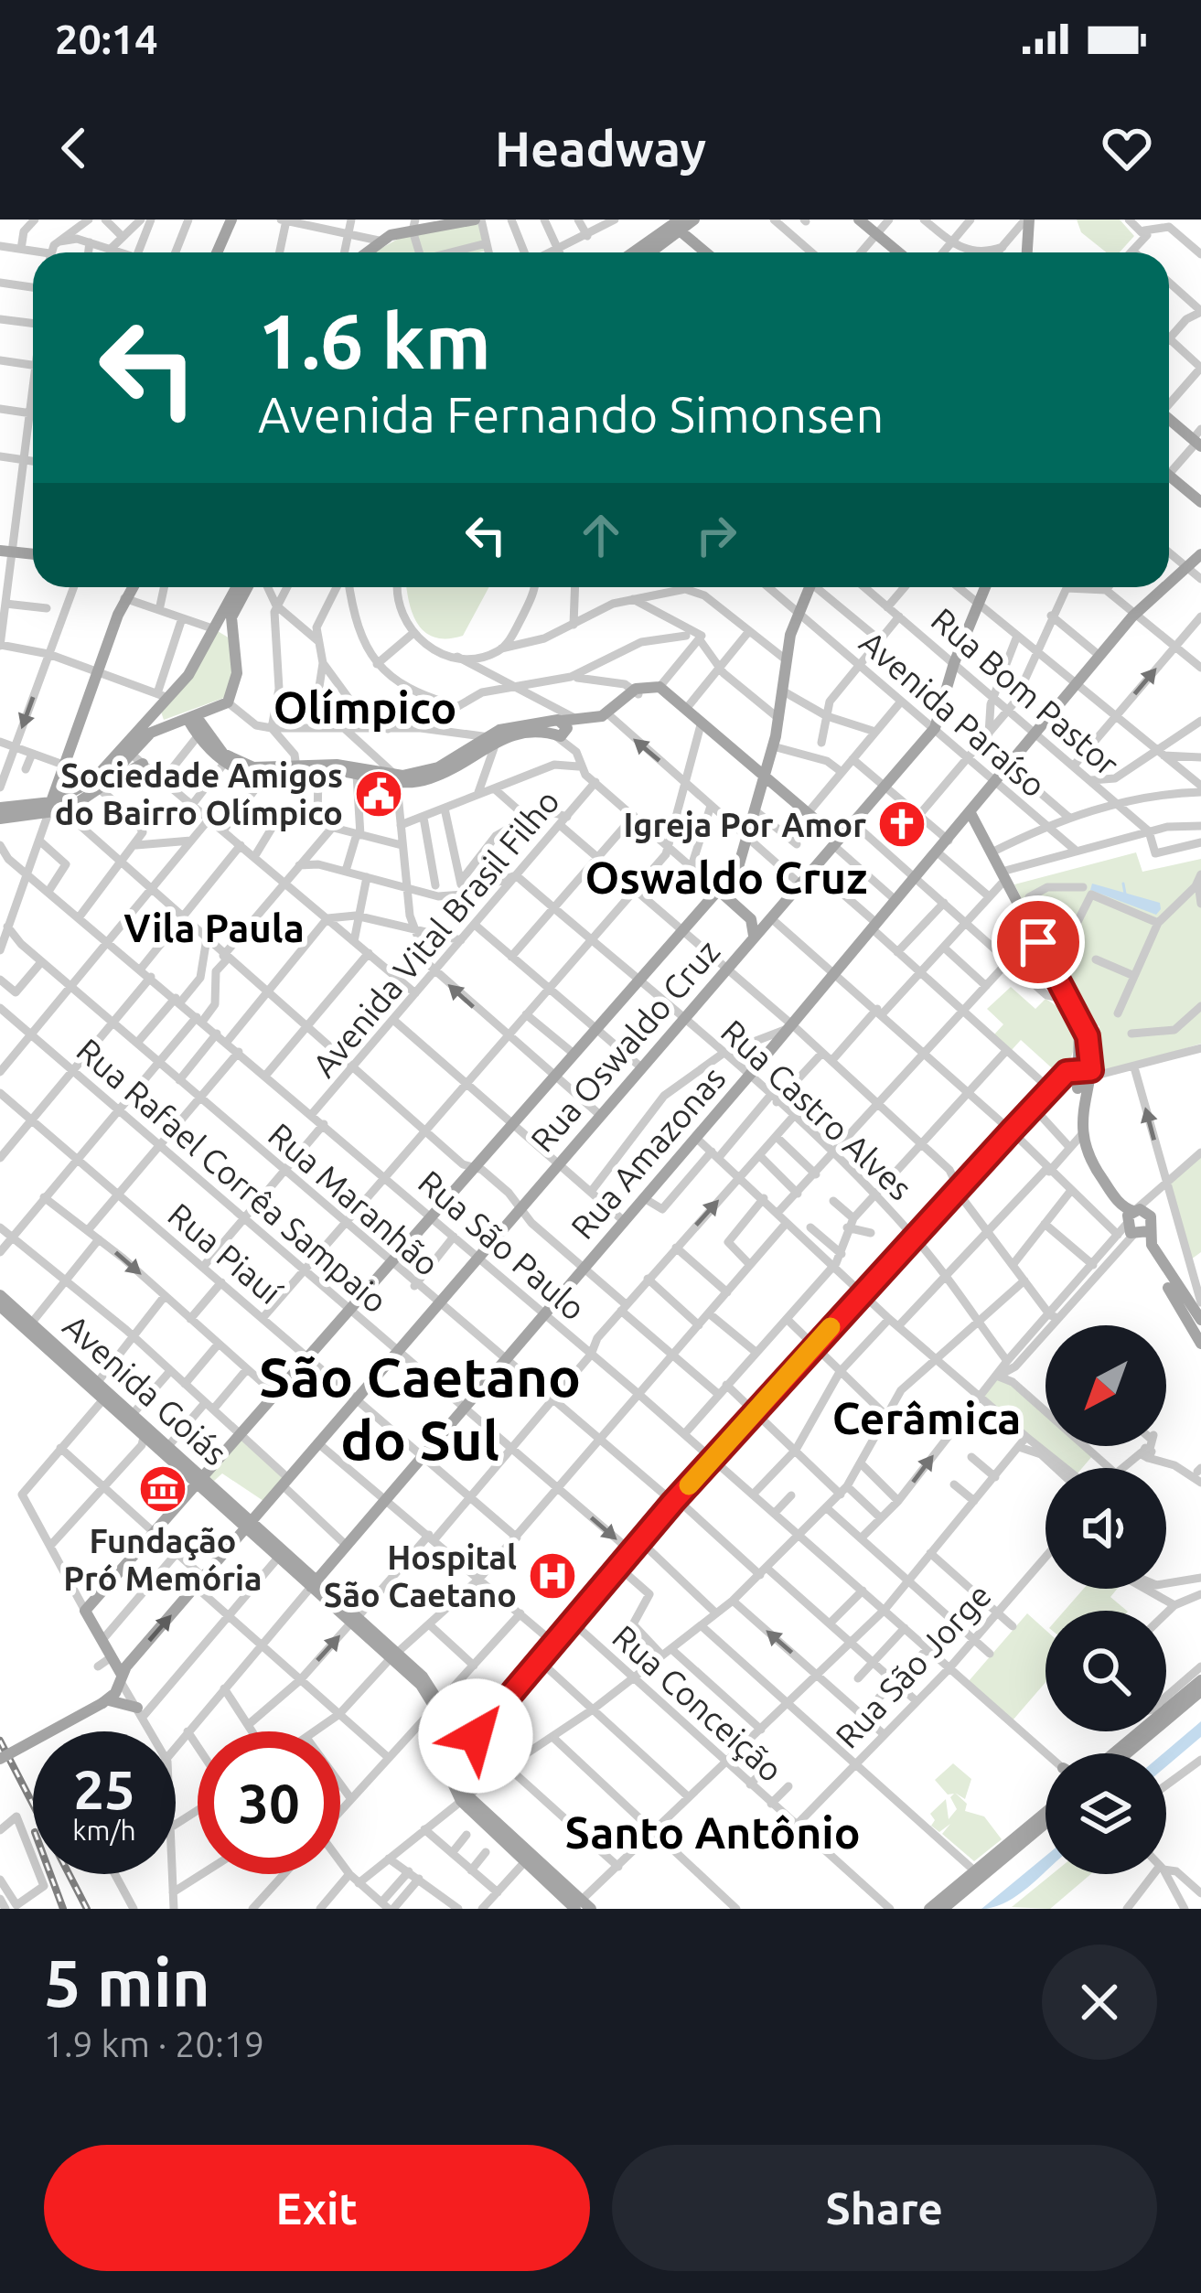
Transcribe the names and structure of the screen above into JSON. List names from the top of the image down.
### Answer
{
  "streets": {
    "main road": ["Rua Oswaldo Cruz", "Rua Amazonas", "Avenida Goiás"],
    "street": [
      "Rua Bom Pastor",
      "Avenida Paraíso",
      "Avenida Vital Brasil Filho",
      "Rua Castro Alves",
      "Rua Rafael Corrêa Sampaio",
      "Rua Maranhão",
      "Rua São Paulo",
      "Rua Piauí",
      "Rua São Jorge",
      "Rua Conceição"
    ]
  },
  "crossings": [
    ["Rua Bom Pastor", "Rua Oswaldo Cruz"],
    ["Rua Bom Pastor", "Rua Amazonas"],
    ["Avenida Paraíso", "Rua Oswaldo Cruz"],
    ["Avenida Paraíso", "Rua Amazonas"],
    ["Avenida Vital Brasil Filho", "Rua Castro Alves"],
    ["Avenida Vital Brasil Filho", "Rua São Paulo"],
    ["Rua Oswaldo Cruz", "Rua Castro Alves"],
    ["Rua Oswaldo Cruz", "Rua Rafael Corrêa Sampaio"],
    ["Rua Oswaldo Cruz", "Rua Maranhão"],
    ["Rua Oswaldo Cruz", "Rua São Paulo"],
    ["Rua Oswaldo Cruz", "Rua Piauí"],
    ["Rua Oswaldo Cruz", "Avenida Goiás"],
    ["Rua Castro Alves", "Rua Amazonas"],
    ["Rua Amazonas", "Rua Rafael Corrêa Sampaio"],
    ["Rua Amazonas", "Rua Maranhão"],
    ["Rua Amazonas", "Rua São Paulo"],
    ["Rua Amazonas", "Rua Piauí"],
    ["Rua Amazonas", "Avenida Goiás"],
    ["Rua Maranhão", "Rua São Jorge"],
    ["Rua São Paulo", "Rua São Jorge"],
    ["Rua São Jorge", "Rua Conceição"]
  ],
  "districts": [
    "Olímpico",
    "Oswaldo Cruz",
    "Vila Paula",
    "São Caetano do Sul",
    "Cerâmica",
    "Santo Antônio"
  ],
  "places": {
    "public building": ["Sociedade Amigos do Bairro Olímpico"],
    "church": ["Igreja Por Amor"],
    "museum": ["Fundação Pró Memória"],
    "hospital": ["Hospital São Caetano"]
  },
  "north": "bottom left",
  "page": {
    "status": "20:14",
    "header": "Headway",
    "turn": ["1.6 km", "Avenida Fernando Simonsen"],
    "speed": "25 km/h",
    "limit": "30",
    "heading": ["5 min", "1.9 km · 20:19"],
    "buttons": ["Exit", "Share"]
  }
}
